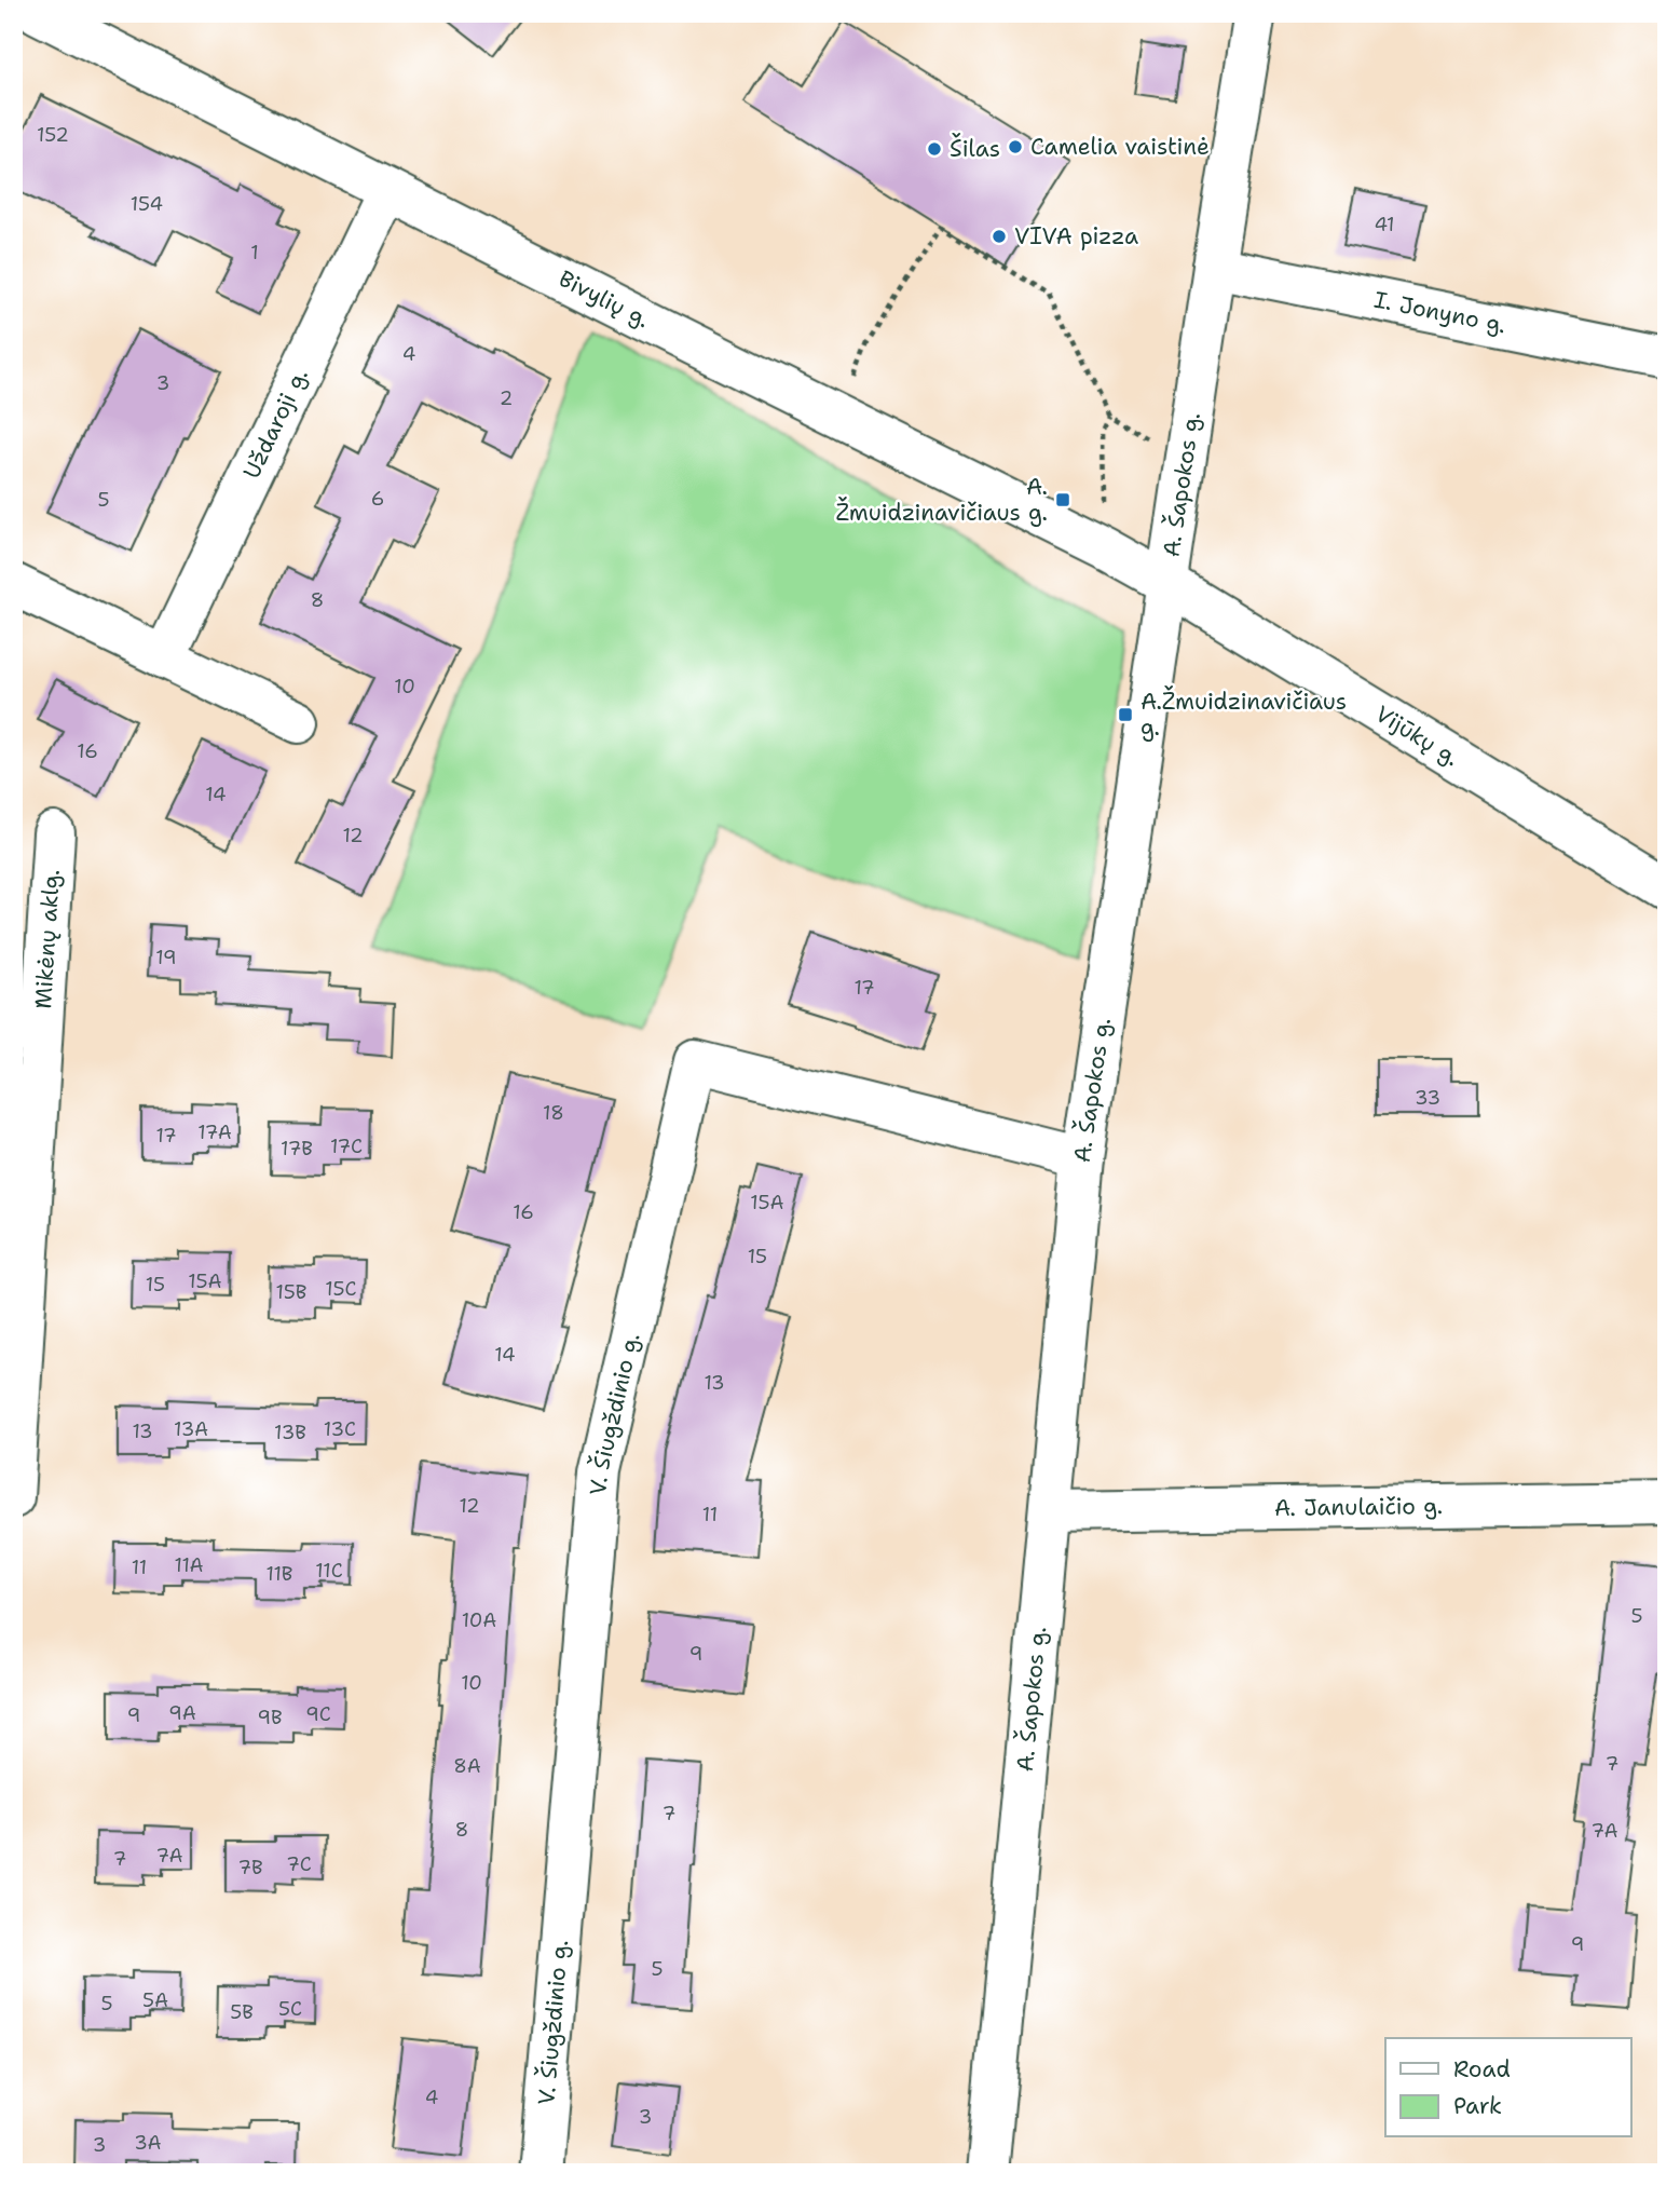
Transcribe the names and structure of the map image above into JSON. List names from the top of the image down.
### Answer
{
  "streets": {
    "street": [
      "Bivylių g.",
      "I. Jonyno g.",
      "Uždaroji g.",
      "A. Šapokos g.",
      "Vijūkų g.",
      "Mikėnų aklg.",
      "V. Šiugždinio g.",
      "A. Janulaičio g."
    ]
  },
  "crossings": [
    ["Bivylių g.", "Uždaroji g."],
    ["Bivylių g.", "A. Šapokos g."],
    ["Bivylių g.", "Vijūkų g."],
    ["I. Jonyno g.", "A. Šapokos g."],
    ["A. Šapokos g.", "Vijūkų g."],
    ["A. Šapokos g.", "V. Šiugždinio g."],
    ["A. Šapokos g.", "A. Janulaičio g."]
  ],
  "places": {
    "other": ["Camelia vaistinė", "Šilas", "VIVA pizza"],
    "transit": ["A. Žmuidzinavičiaus g.", "A.Žmuidzinavičiaus g."]
  },
  "house_numbers": [
    "152",
    "154",
    "41",
    "1",
    "4",
    "3",
    "2",
    "6",
    "5",
    "8",
    "10",
    "16",
    "14",
    "12",
    "19",
    "17",
    "33",
    "18",
    "17A",
    "17",
    "17C",
    "17B",
    "15A",
    "16",
    "15",
    "15A",
    "15",
    "15C",
    "15B",
    "14",
    "13",
    "13A",
    "13C",
    "13",
    "13B",
    "12",
    "11",
    "11A",
    "11",
    "11C",
    "11B",
    "5",
    "10A",
    "9",
    "10",
    "9A",
    "9C",
    "9",
    "9B",
    "7",
    "8A",
    "7",
    "8",
    "7A",
    "7A",
    "7",
    "7C",
    "7B",
    "9",
    "5",
    "5A",
    "5",
    "5C",
    "5B",
    "4",
    "3",
    "3A",
    "3"
  ],
  "legend": ["Road", "Park"]
}
